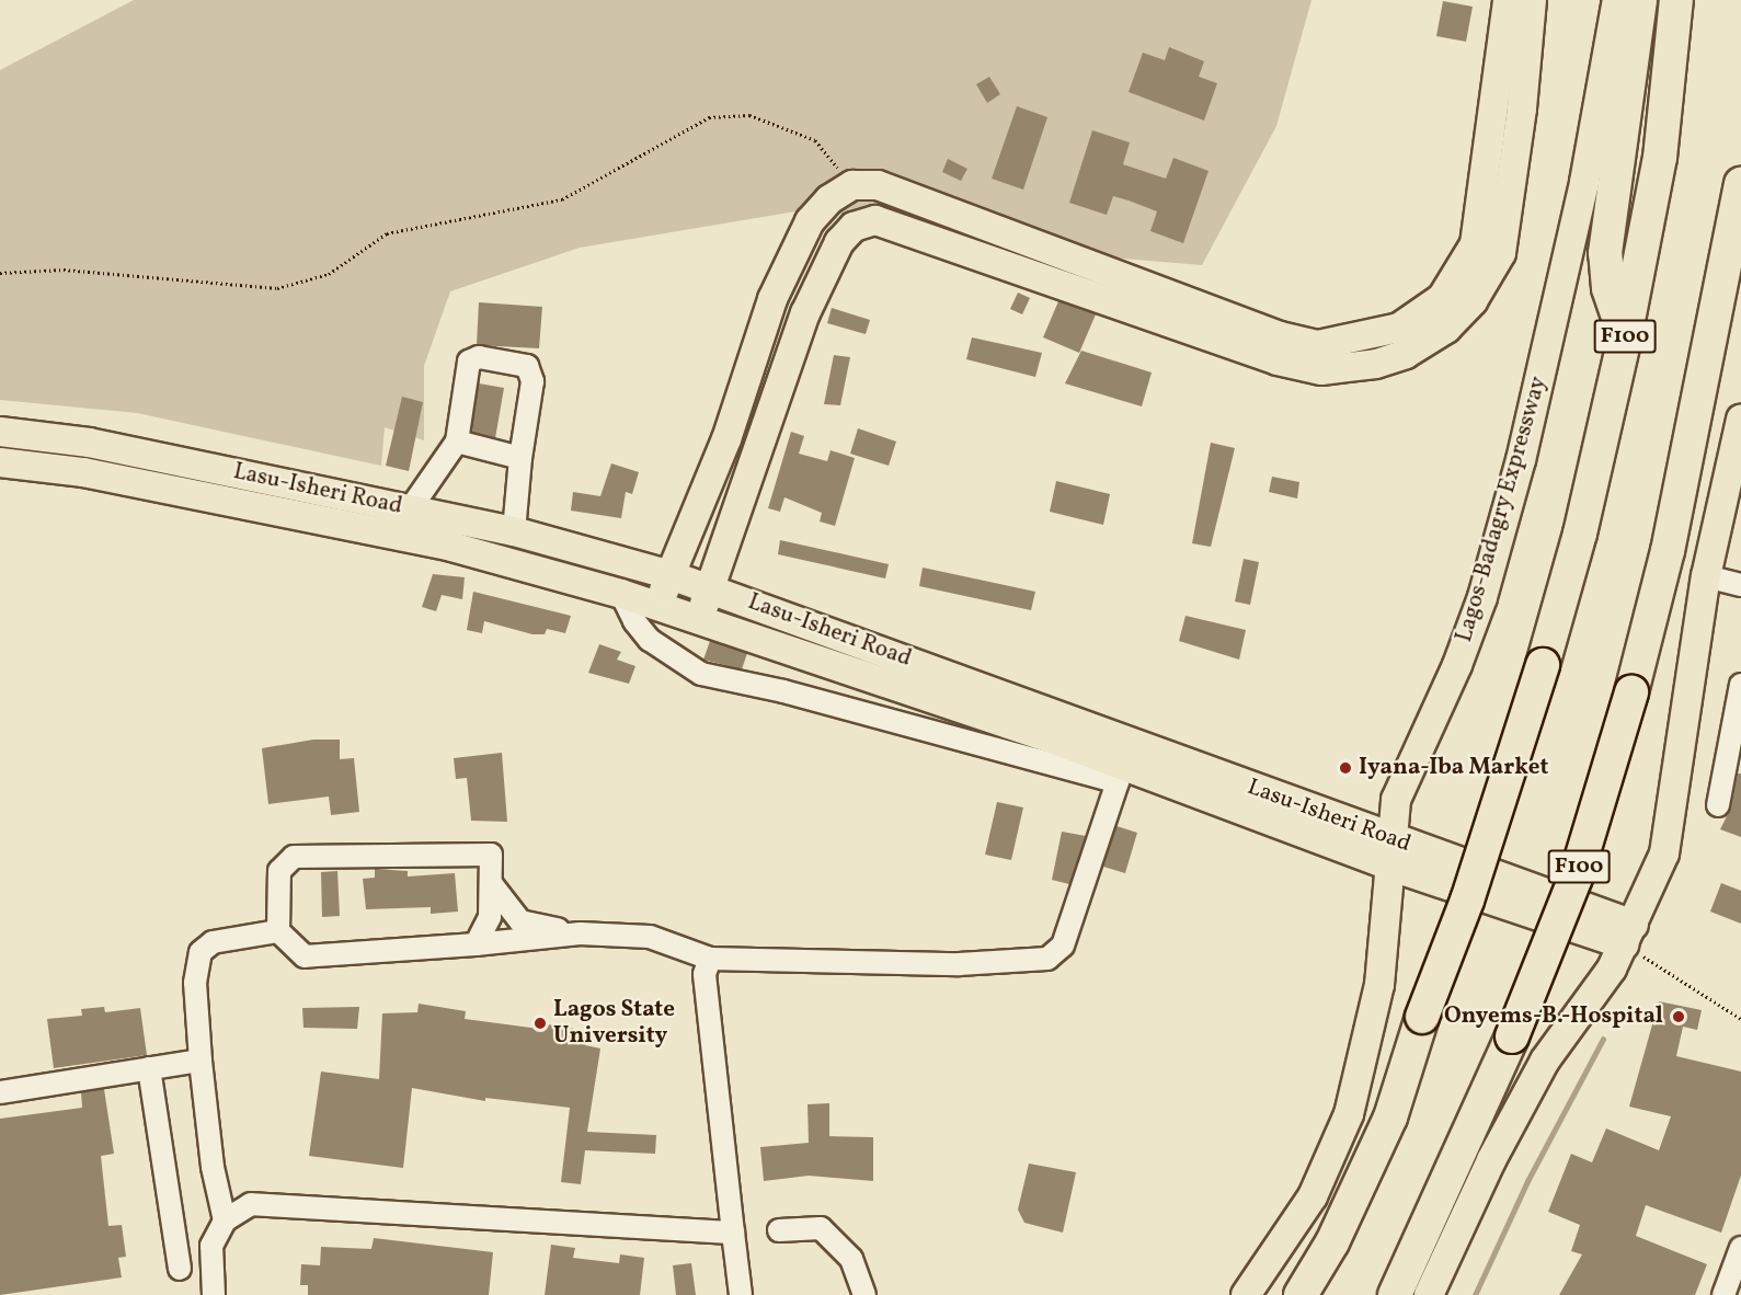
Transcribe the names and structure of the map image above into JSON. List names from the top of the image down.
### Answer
{
  "streets": {
    "highway": ["F100"],
    "main road": ["Lasu-Isheri Road", "Lagos-Badagry Expressway"]
  },
  "crossings": [
    ["Lasu-Isheri Road", "Lagos-Badagry Expressway"]
  ],
  "places": ["Iyana-Iba Market", "Onyems-B.-Hospital", "Lagos State University"]
}
